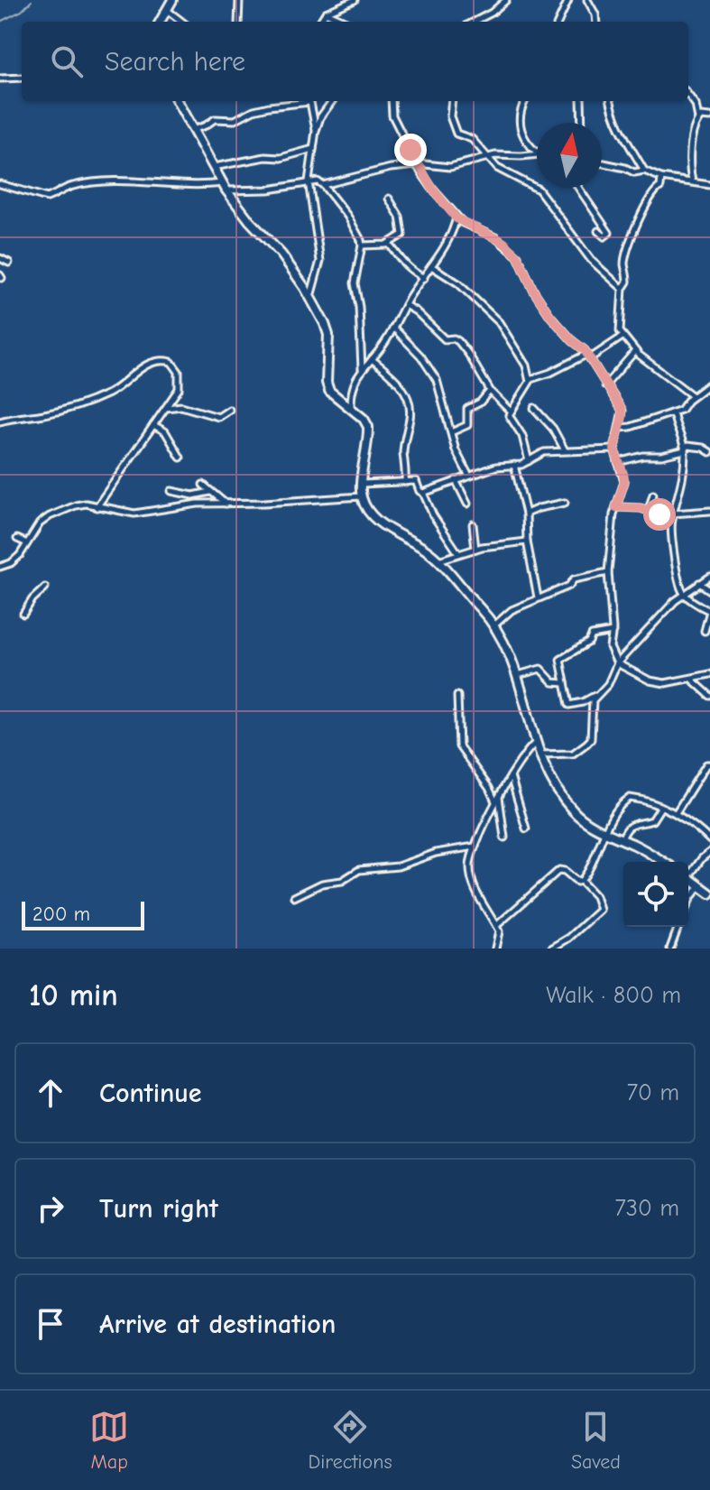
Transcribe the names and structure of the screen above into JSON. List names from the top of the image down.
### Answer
{
  "scale_bar": "200 m",
  "north": "top",
  "page": {
    "search": "Search here",
    "scale": "200 m",
    "heading": ["10 min", "Walk · 800 m"],
    "list": [
      ["Continue", "70 m"],
      ["Turn right", "730 m"],
      "Arrive at destination"
    ],
    "nav": ["Map", "Directions", "Saved"]
  }
}
